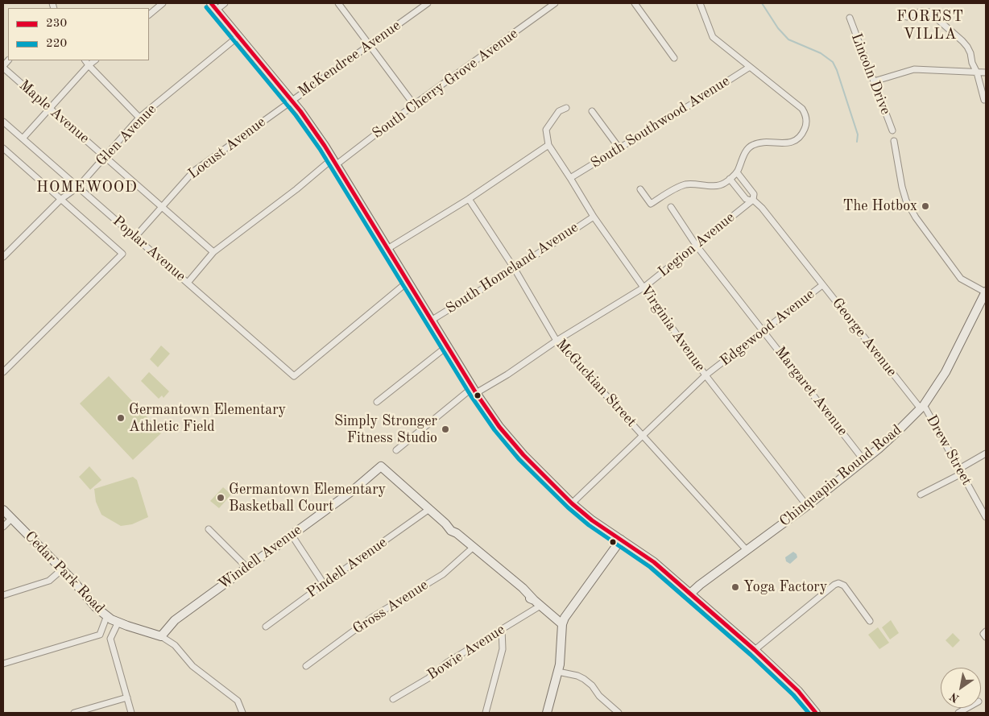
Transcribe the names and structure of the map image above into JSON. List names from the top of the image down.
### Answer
{
  "streets": {
    "street": [
      "McKendree Avenue",
      "Lincoln Drive",
      "South Cherry Grove Avenue",
      "Maple Avenue",
      "South Southwood Avenue",
      "Glen Avenue",
      "Locust Avenue",
      "Legion Avenue",
      "Poplar Avenue",
      "South Homeland Avenue",
      "Edgewood Avenue",
      "Virginia Avenue",
      "George Avenue",
      "McGuckian Street",
      "Margaret Avenue",
      "Drew Street",
      "Chinquapin Round Road",
      "Windell Avenue",
      "Pindell Avenue",
      "Cedar Park Road",
      "Gross Avenue",
      "Bowie Avenue"
    ]
  },
  "crossings": [
    ["McKendree Avenue", "Locust Avenue"],
    ["South Cherry Grove Avenue", "Maple Avenue"],
    ["South Cherry Grove Avenue", "Poplar Avenue"],
    ["Maple Avenue", "Glen Avenue"],
    ["Maple Avenue", "Locust Avenue"],
    ["South Southwood Avenue", "Virginia Avenue"],
    ["Glen Avenue", "Poplar Avenue"],
    ["Locust Avenue", "Poplar Avenue"],
    ["Legion Avenue", "Virginia Avenue"],
    ["Legion Avenue", "George Avenue"],
    ["Legion Avenue", "McGuckian Street"],
    ["Legion Avenue", "Margaret Avenue"],
    ["South Homeland Avenue", "Virginia Avenue"],
    ["South Homeland Avenue", "McGuckian Street"],
    ["Edgewood Avenue", "Virginia Avenue"],
    ["Edgewood Avenue", "George Avenue"],
    ["Edgewood Avenue", "McGuckian Street"],
    ["Edgewood Avenue", "Margaret Avenue"],
    ["Virginia Avenue", "Chinquapin Round Road"],
    ["George Avenue", "Drew Street"],
    ["George Avenue", "Chinquapin Round Road"],
    ["McGuckian Street", "Chinquapin Round Road"],
    ["Margaret Avenue", "Chinquapin Round Road"],
    ["Drew Street", "Chinquapin Round Road"],
    ["Windell Avenue", "Pindell Avenue"],
    ["Windell Avenue", "Cedar Park Road"]
  ],
  "districts": ["FOREST VILLA", "HOMEWOOD"],
  "places": [
    "The Hotbox",
    "Germantown Elementary Athletic Field",
    "Simply Stronger Fitness Studio",
    "Germantown Elementary Basketball Court",
    "Yoga Factory"
  ],
  "lines": ["transit line 230", "transit line 220"],
  "legend": ["230", "220"],
  "north": "bottom left"
}
